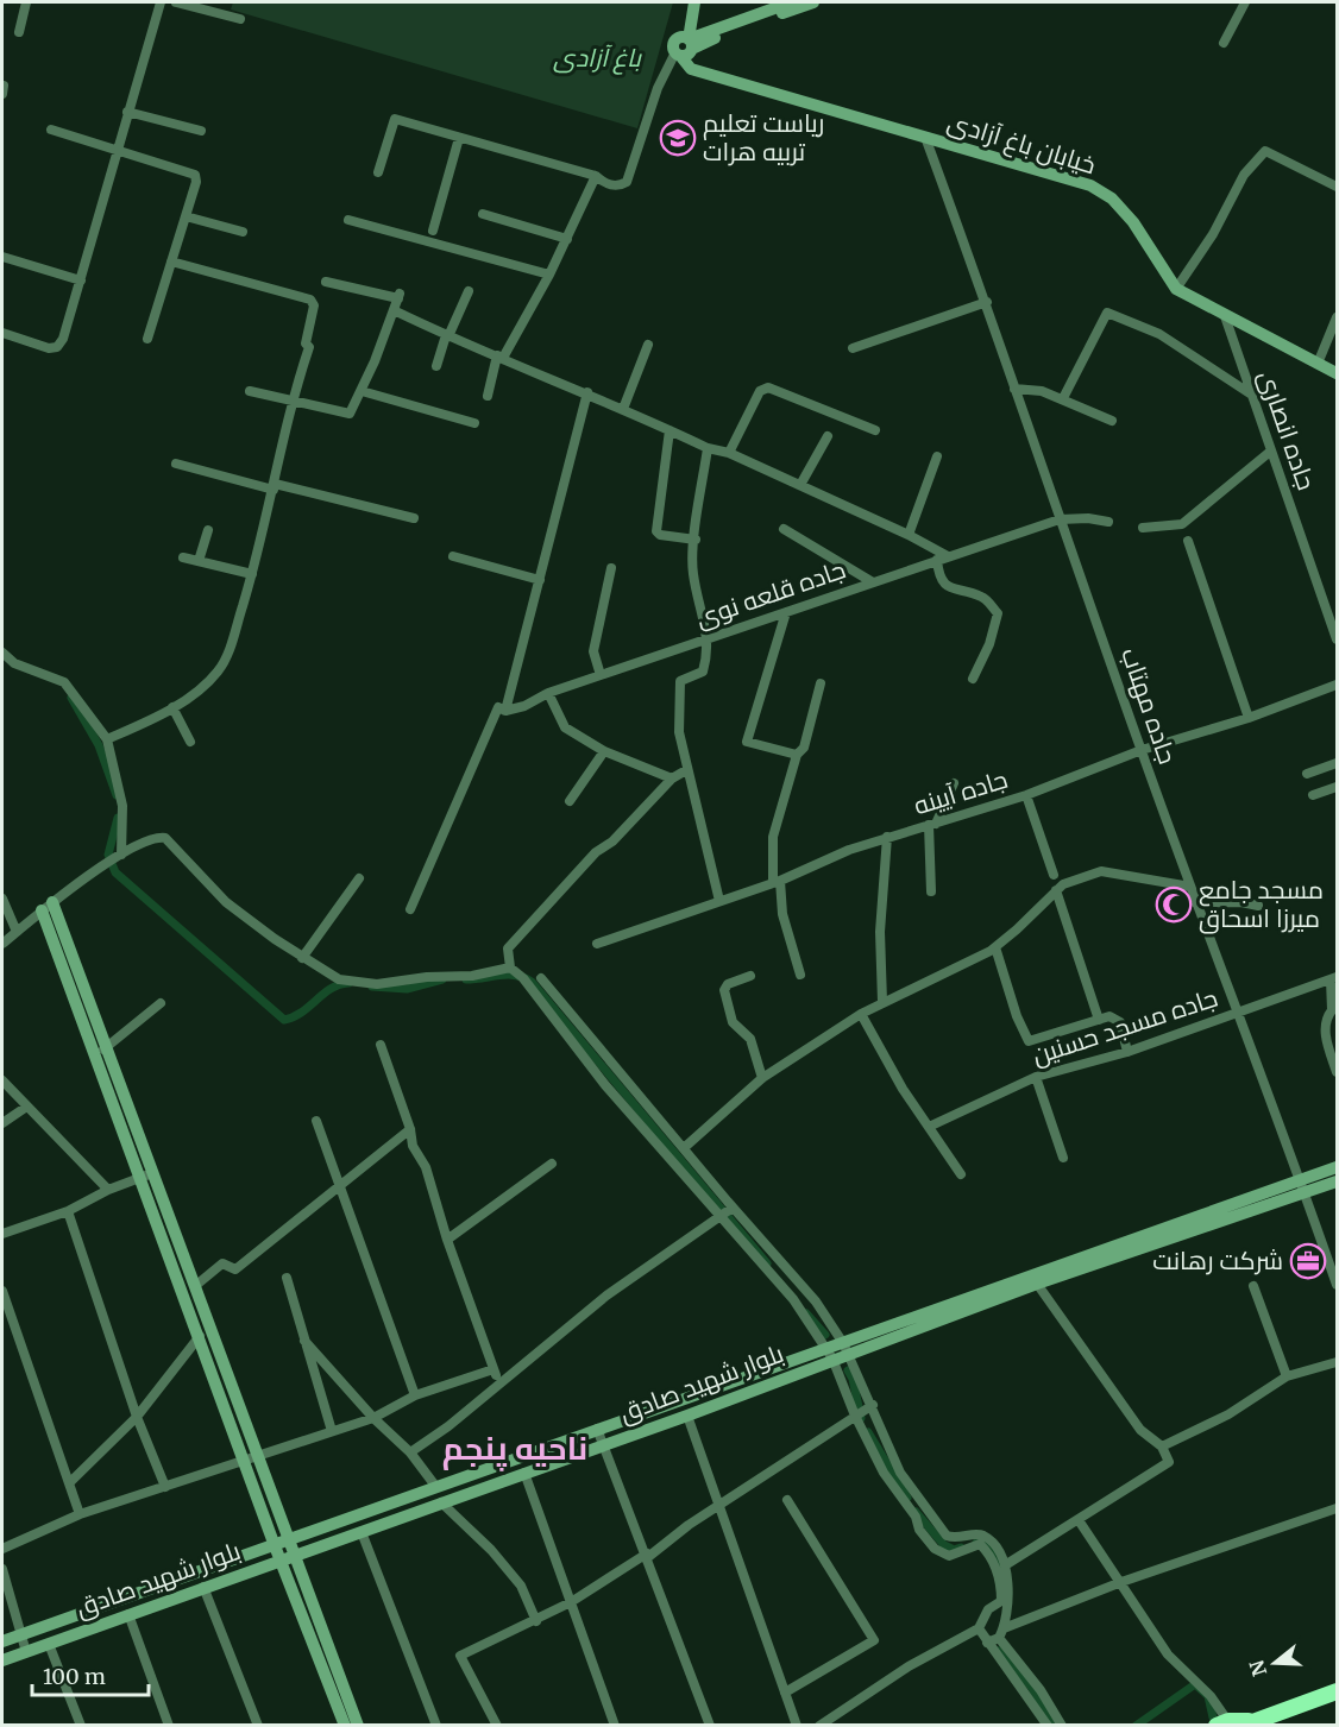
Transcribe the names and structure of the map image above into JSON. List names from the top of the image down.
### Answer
{
  "streets": {
    "main road": ["خیابان باغ آزادی", "بلوار شهید صادق"],
    "street": [
      "جاده انصاری",
      "جاده قلعه نوی",
      "جاده مهتاب",
      "جاده آیینه",
      "جاده مسجد حسنین"
    ]
  },
  "crossings": [
    ["خیابان باغ آزادی", "جاده انصاری"],
    ["خیابان باغ آزادی", "جاده مهتاب"],
    ["جاده قلعه نوی", "جاده مهتاب"],
    ["جاده مهتاب", "جاده آیینه"],
    ["جاده مهتاب", "جاده مسجد حسنین"],
    ["جاده مهتاب", "بلوار شهید صادق"]
  ],
  "districts": ["ناحیه پنجم"],
  "parks": ["باغ آزادی"],
  "places": {
    "school or university": ["ریاست تعلیم تربیه هرات"],
    "mosque": ["مسجد جامع میرزا اسحاق"],
    "office": ["شرکت رهانت"]
  },
  "scale_bar": "100 m",
  "north": "left"
}
